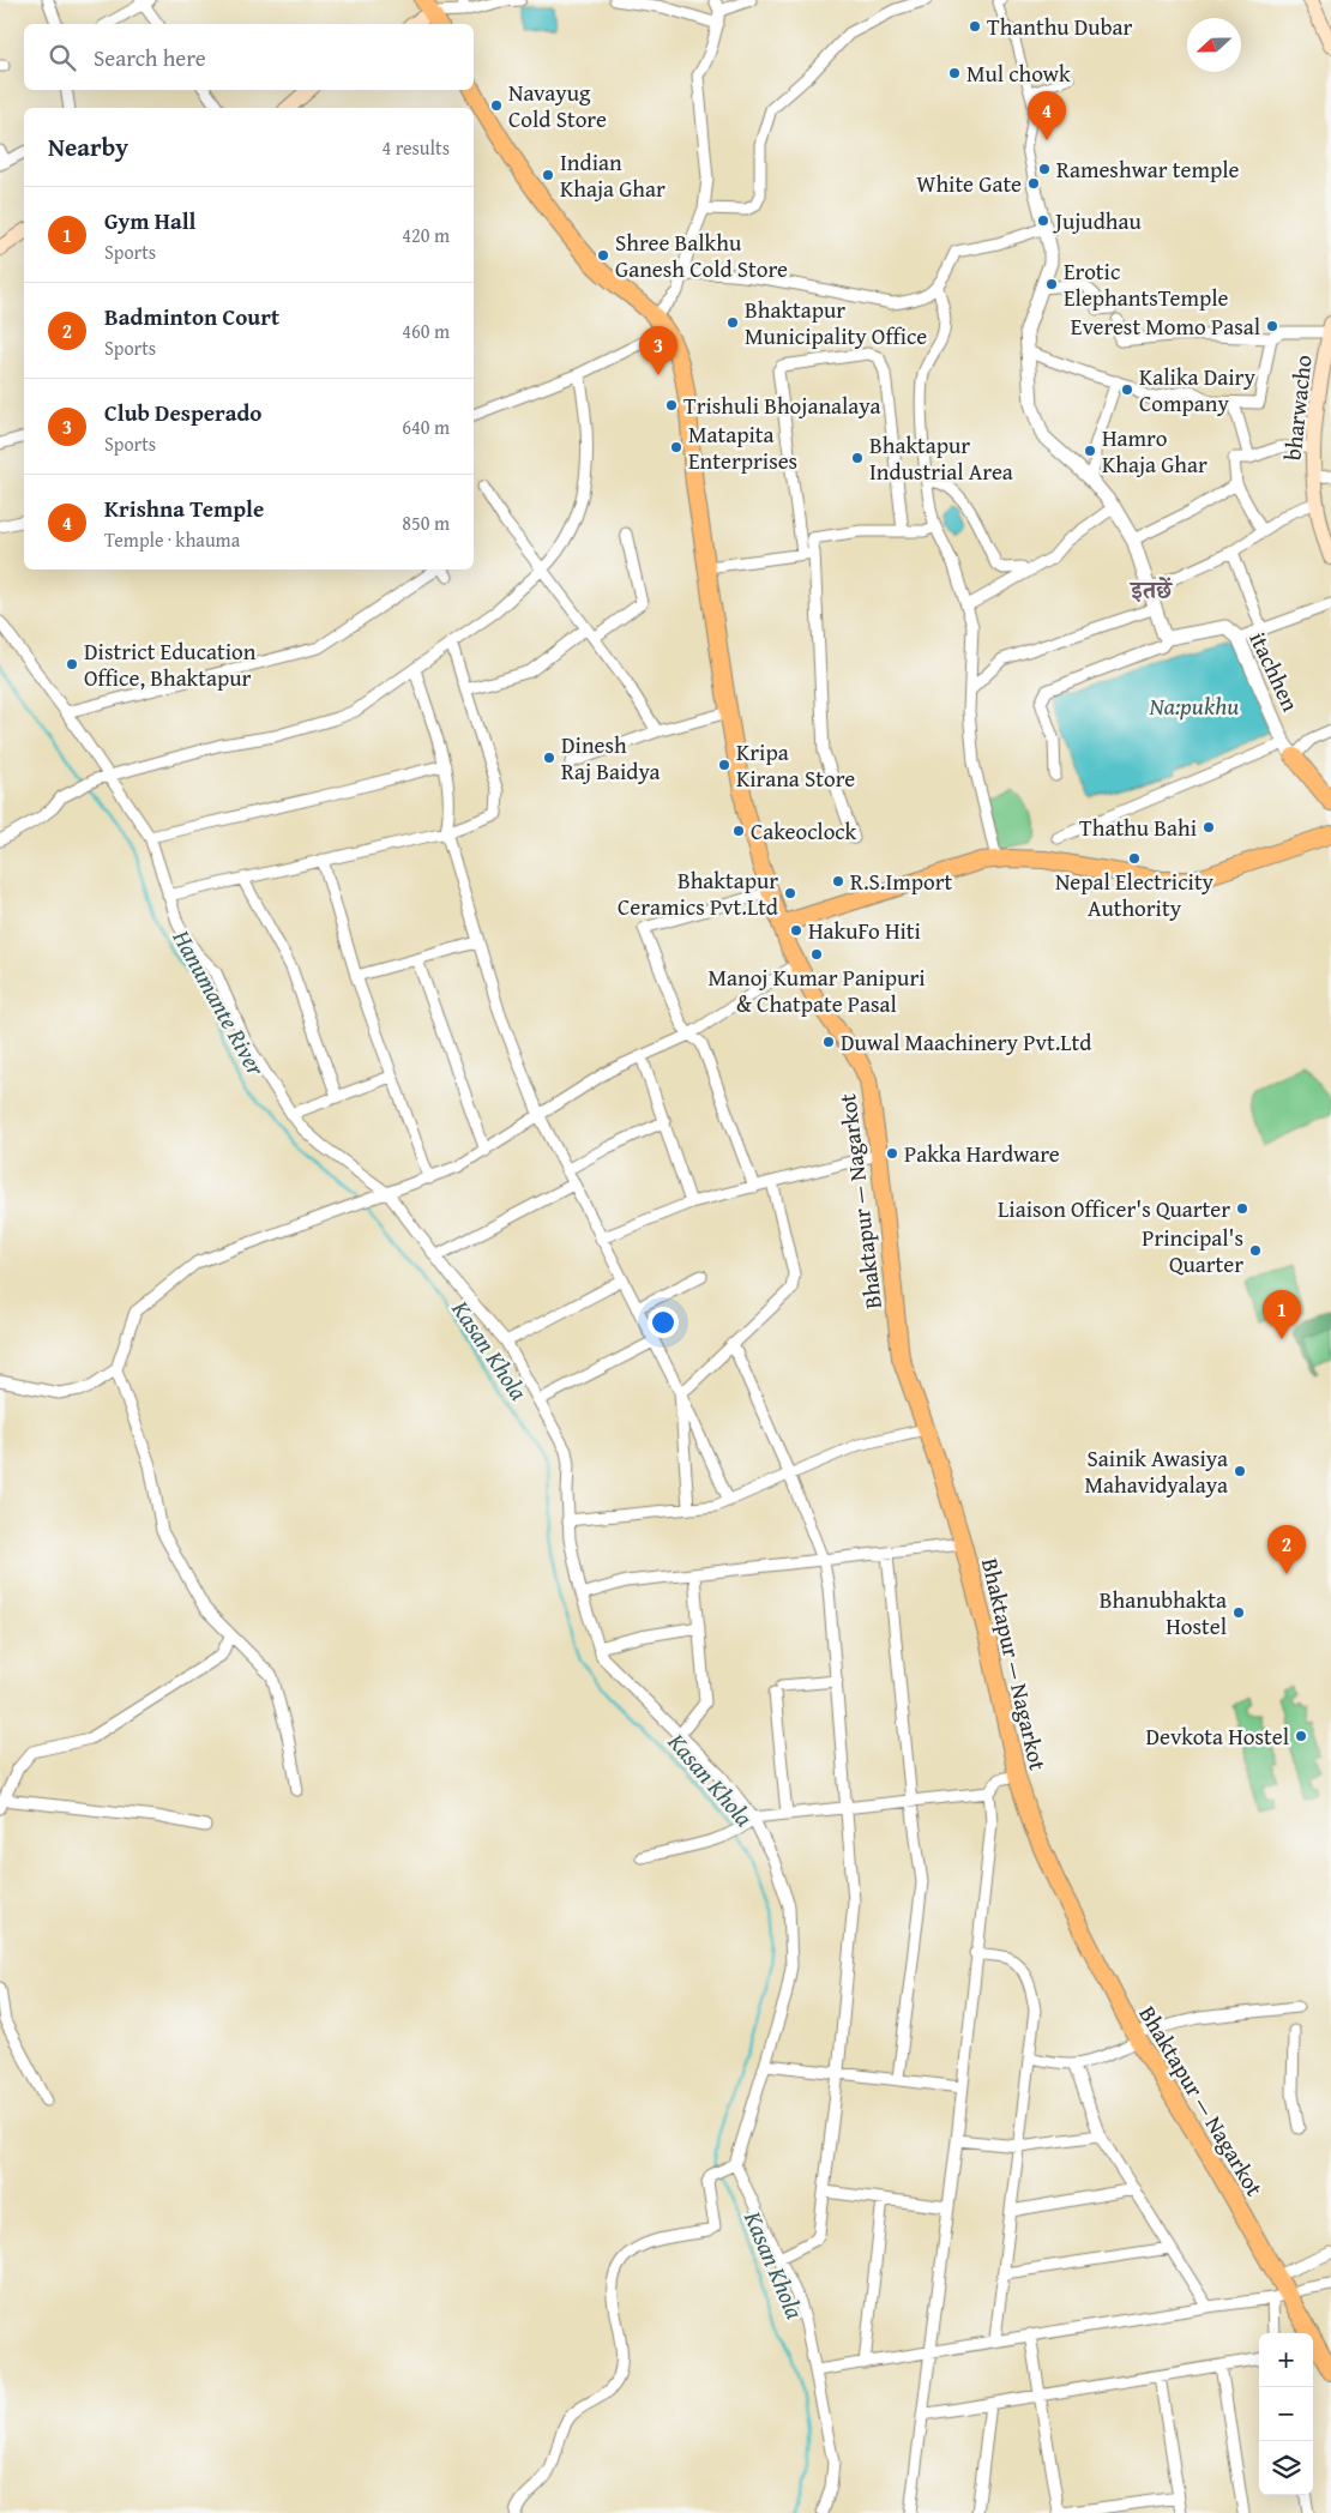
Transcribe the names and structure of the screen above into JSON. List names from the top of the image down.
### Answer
{
  "streets": {
    "main road": ["bharwacho", "Bhaktapur — Nagarkot"],
    "street": ["itachhen"]
  },
  "districts": ["इतछें"],
  "water": ["Na:pukhu", "Hanumante River", "Kasan Khola"],
  "places": [
    "Thanthu Dubar",
    "Mul chowk",
    "Navayug Cold Store",
    "Rameshwar temple",
    "Indian Khaja Ghar",
    "White Gate",
    "Jujudhau",
    "Shree Balkhu Ganesh Cold Store",
    "Erotic ElephantsTemple",
    "Bhaktapur Municipality Office",
    "Everest Momo Pasal",
    "Kalika Dairy Company",
    "Trishuli Bhojanalaya",
    "Matapita Enterprises",
    "Hamro Khaja Ghar",
    "Bhaktapur Industrial Area",
    "District Education Office, Bhaktapur",
    "Dinesh Raj Baidya",
    "Kripa Kirana Store",
    "Thathu Bahi",
    "Cakeoclock",
    "Nepal Electricity Authority",
    "R.S.Import",
    "Bhaktapur Ceramics Pvt.Ltd",
    "HakuFo Hiti",
    "Manoj Kumar Panipuri & Chatpate Pasal",
    "Duwal Maachinery Pvt.Ltd",
    "Pakka Hardware",
    "Liaison Officer's Quarter",
    "Principal's Quarter",
    "Sainik Awasiya Mahavidyalaya",
    "Bhanubhakta Hostel",
    "Devkota Hostel"
  ],
  "north": "left",
  "page": {
    "search": "Search here",
    "pins": [
      "4",
      "3",
      "1",
      "2"
    ],
    "heading": ["Nearby", "4 results"],
    "list": [
      {
        "mark": "1",
        "name": "Gym Hall",
        "note": "Sports",
        "value": "420 m"
      },
      {
        "mark": "2",
        "name": "Badminton Court",
        "note": "Sports",
        "value": "460 m"
      },
      {
        "mark": "3",
        "name": "Club Desperado",
        "note": "Sports",
        "value": "640 m"
      },
      {
        "mark": "4",
        "name": "Krishna Temple",
        "note": "Temple · khauma",
        "value": "850 m"
      }
    ],
    "map_buttons": ["+", "−"]
  }
}
